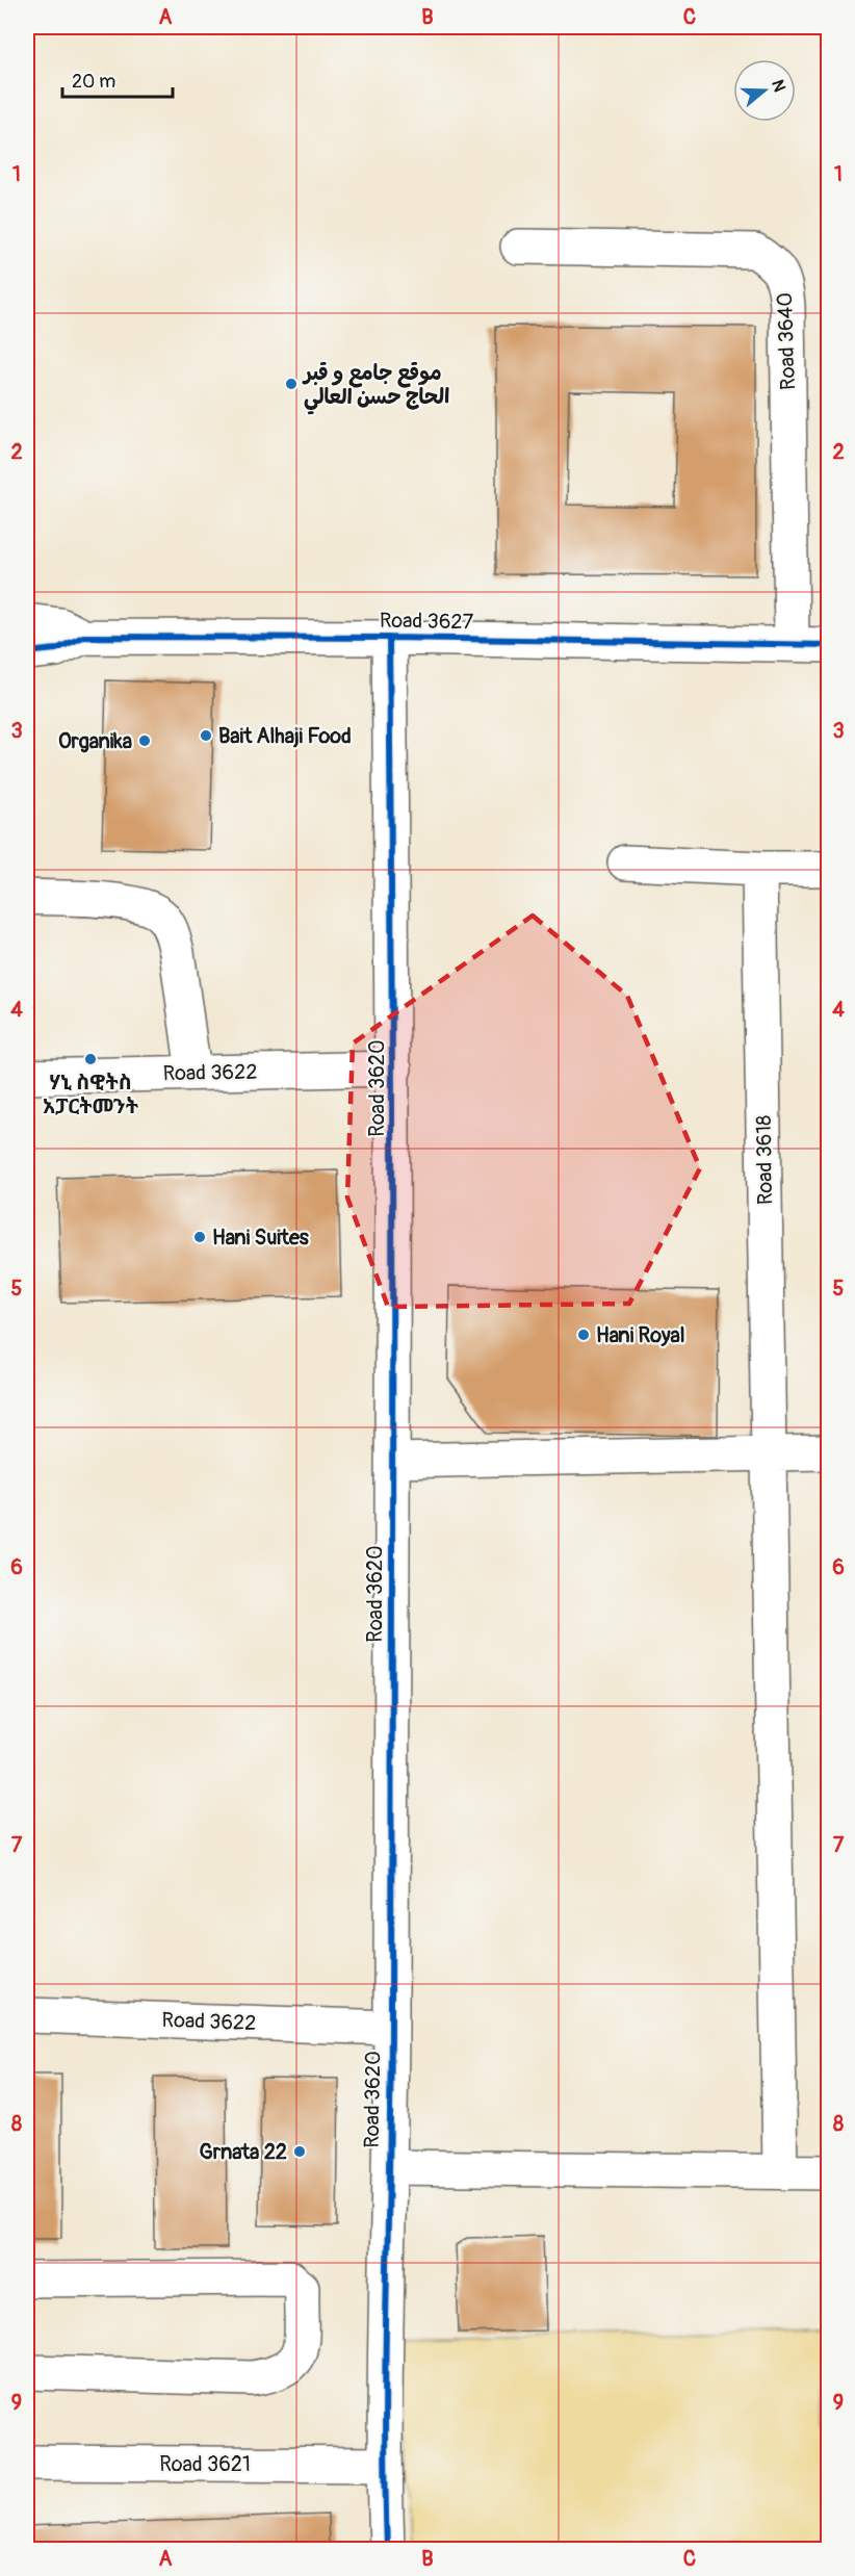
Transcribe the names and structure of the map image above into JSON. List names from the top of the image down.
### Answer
{
  "streets": {
    "street": [
      "Road 3640",
      "Road 3627",
      "Road 3622",
      "Road 3620",
      "Road 3618",
      "Road 3621"
    ]
  },
  "crossings": [
    ["Road 3640", "Road 3627"],
    ["Road 3627", "Road 3620"],
    ["Road 3622", "Road 3620"],
    ["Road 3620", "Road 3621"]
  ],
  "places": [
    "موقع جامع و قبر الحاج حسن العالي",
    "Bait Alhaji Food",
    "Organika",
    "ሃኒ ስዊትስ አፓርትመንት",
    "Hani Suites",
    "Hani Royal",
    "Grnata 22"
  ],
  "scale_bar": "20 m",
  "north": "right",
  "grid": {
    "columns": ["A", "B", "C"],
    "rows": [
      "1",
      "2",
      "3",
      "4",
      "5",
      "6",
      "7",
      "8",
      "9"
    ]
  }
}
